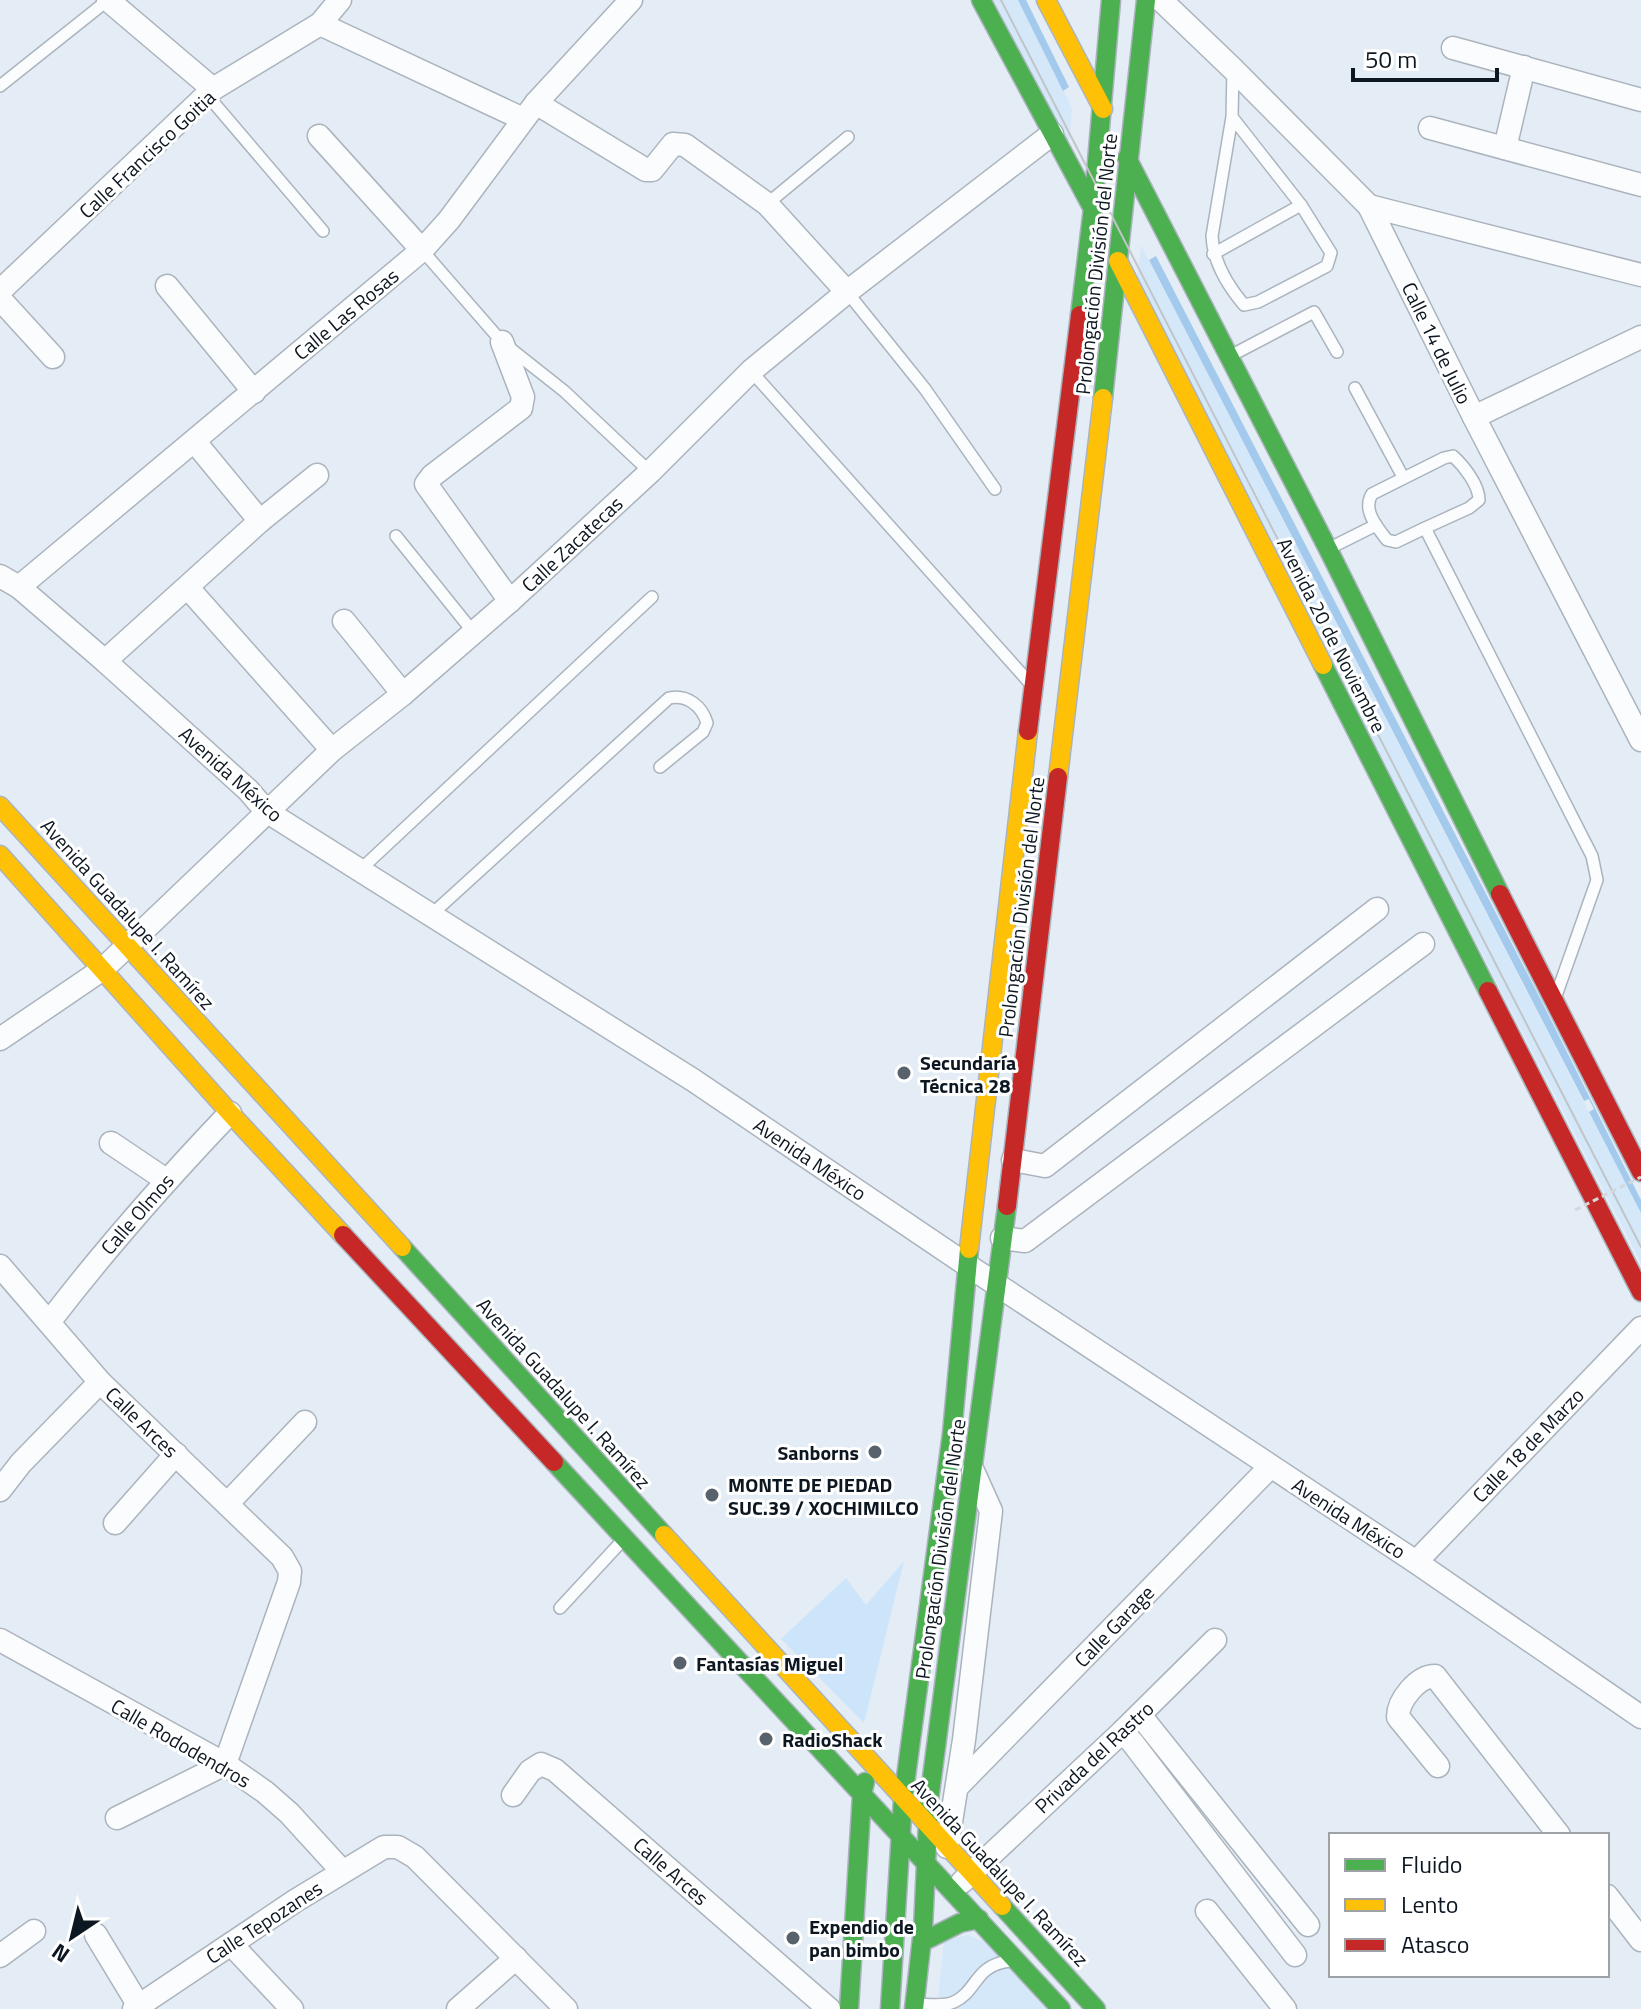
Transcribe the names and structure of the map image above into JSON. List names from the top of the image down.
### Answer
{
  "streets": {
    "main road": ["Prolongación División del Norte", "Avenida 20 de Noviembre", "Avenida Guadalupe I. Ramírez"],
    "street": [
      "Calle Francisco Goitia",
      "Calle Las Rosas",
      "Calle 14 de Julio",
      "Calle Zacatecas",
      "Avenida México",
      "Calle Olmos",
      "Calle Arces",
      "Calle 18 de Marzo",
      "Calle Garage",
      "Calle Rododendros",
      "Privada del Rastro",
      "Calle Tepozanes"
    ]
  },
  "crossings": [
    ["Prolongación División del Norte", "Avenida 20 de Noviembre"],
    ["Prolongación División del Norte", "Avenida México"],
    ["Prolongación División del Norte", "Avenida Guadalupe I. Ramírez"],
    ["Calle Las Rosas", "Avenida México"],
    ["Calle Zacatecas", "Avenida 20 de Noviembre"],
    ["Calle Zacatecas", "Avenida México"],
    ["Calle Zacatecas", "Avenida Guadalupe I. Ramírez"],
    ["Avenida México", "Calle 18 de Marzo"],
    ["Avenida México", "Calle Garage"],
    ["Avenida Guadalupe I. Ramírez", "Privada del Rastro"],
    ["Calle Olmos", "Calle Arces"],
    ["Calle Arces", "Calle Rododendros"],
    ["Calle Rododendros", "Calle Tepozanes"]
  ],
  "places": [
    "Secundaría Técnica 28",
    "Sanborns",
    "MONTE DE PIEDAD SUC.39 / XOCHIMILCO",
    "Fantasías Miguel",
    "RadioShack",
    "Expendio de pan bimbo"
  ],
  "legend": ["Fluido", "Lento", "Atasco"],
  "scale_bar": "50 m",
  "north": "bottom left"
}
